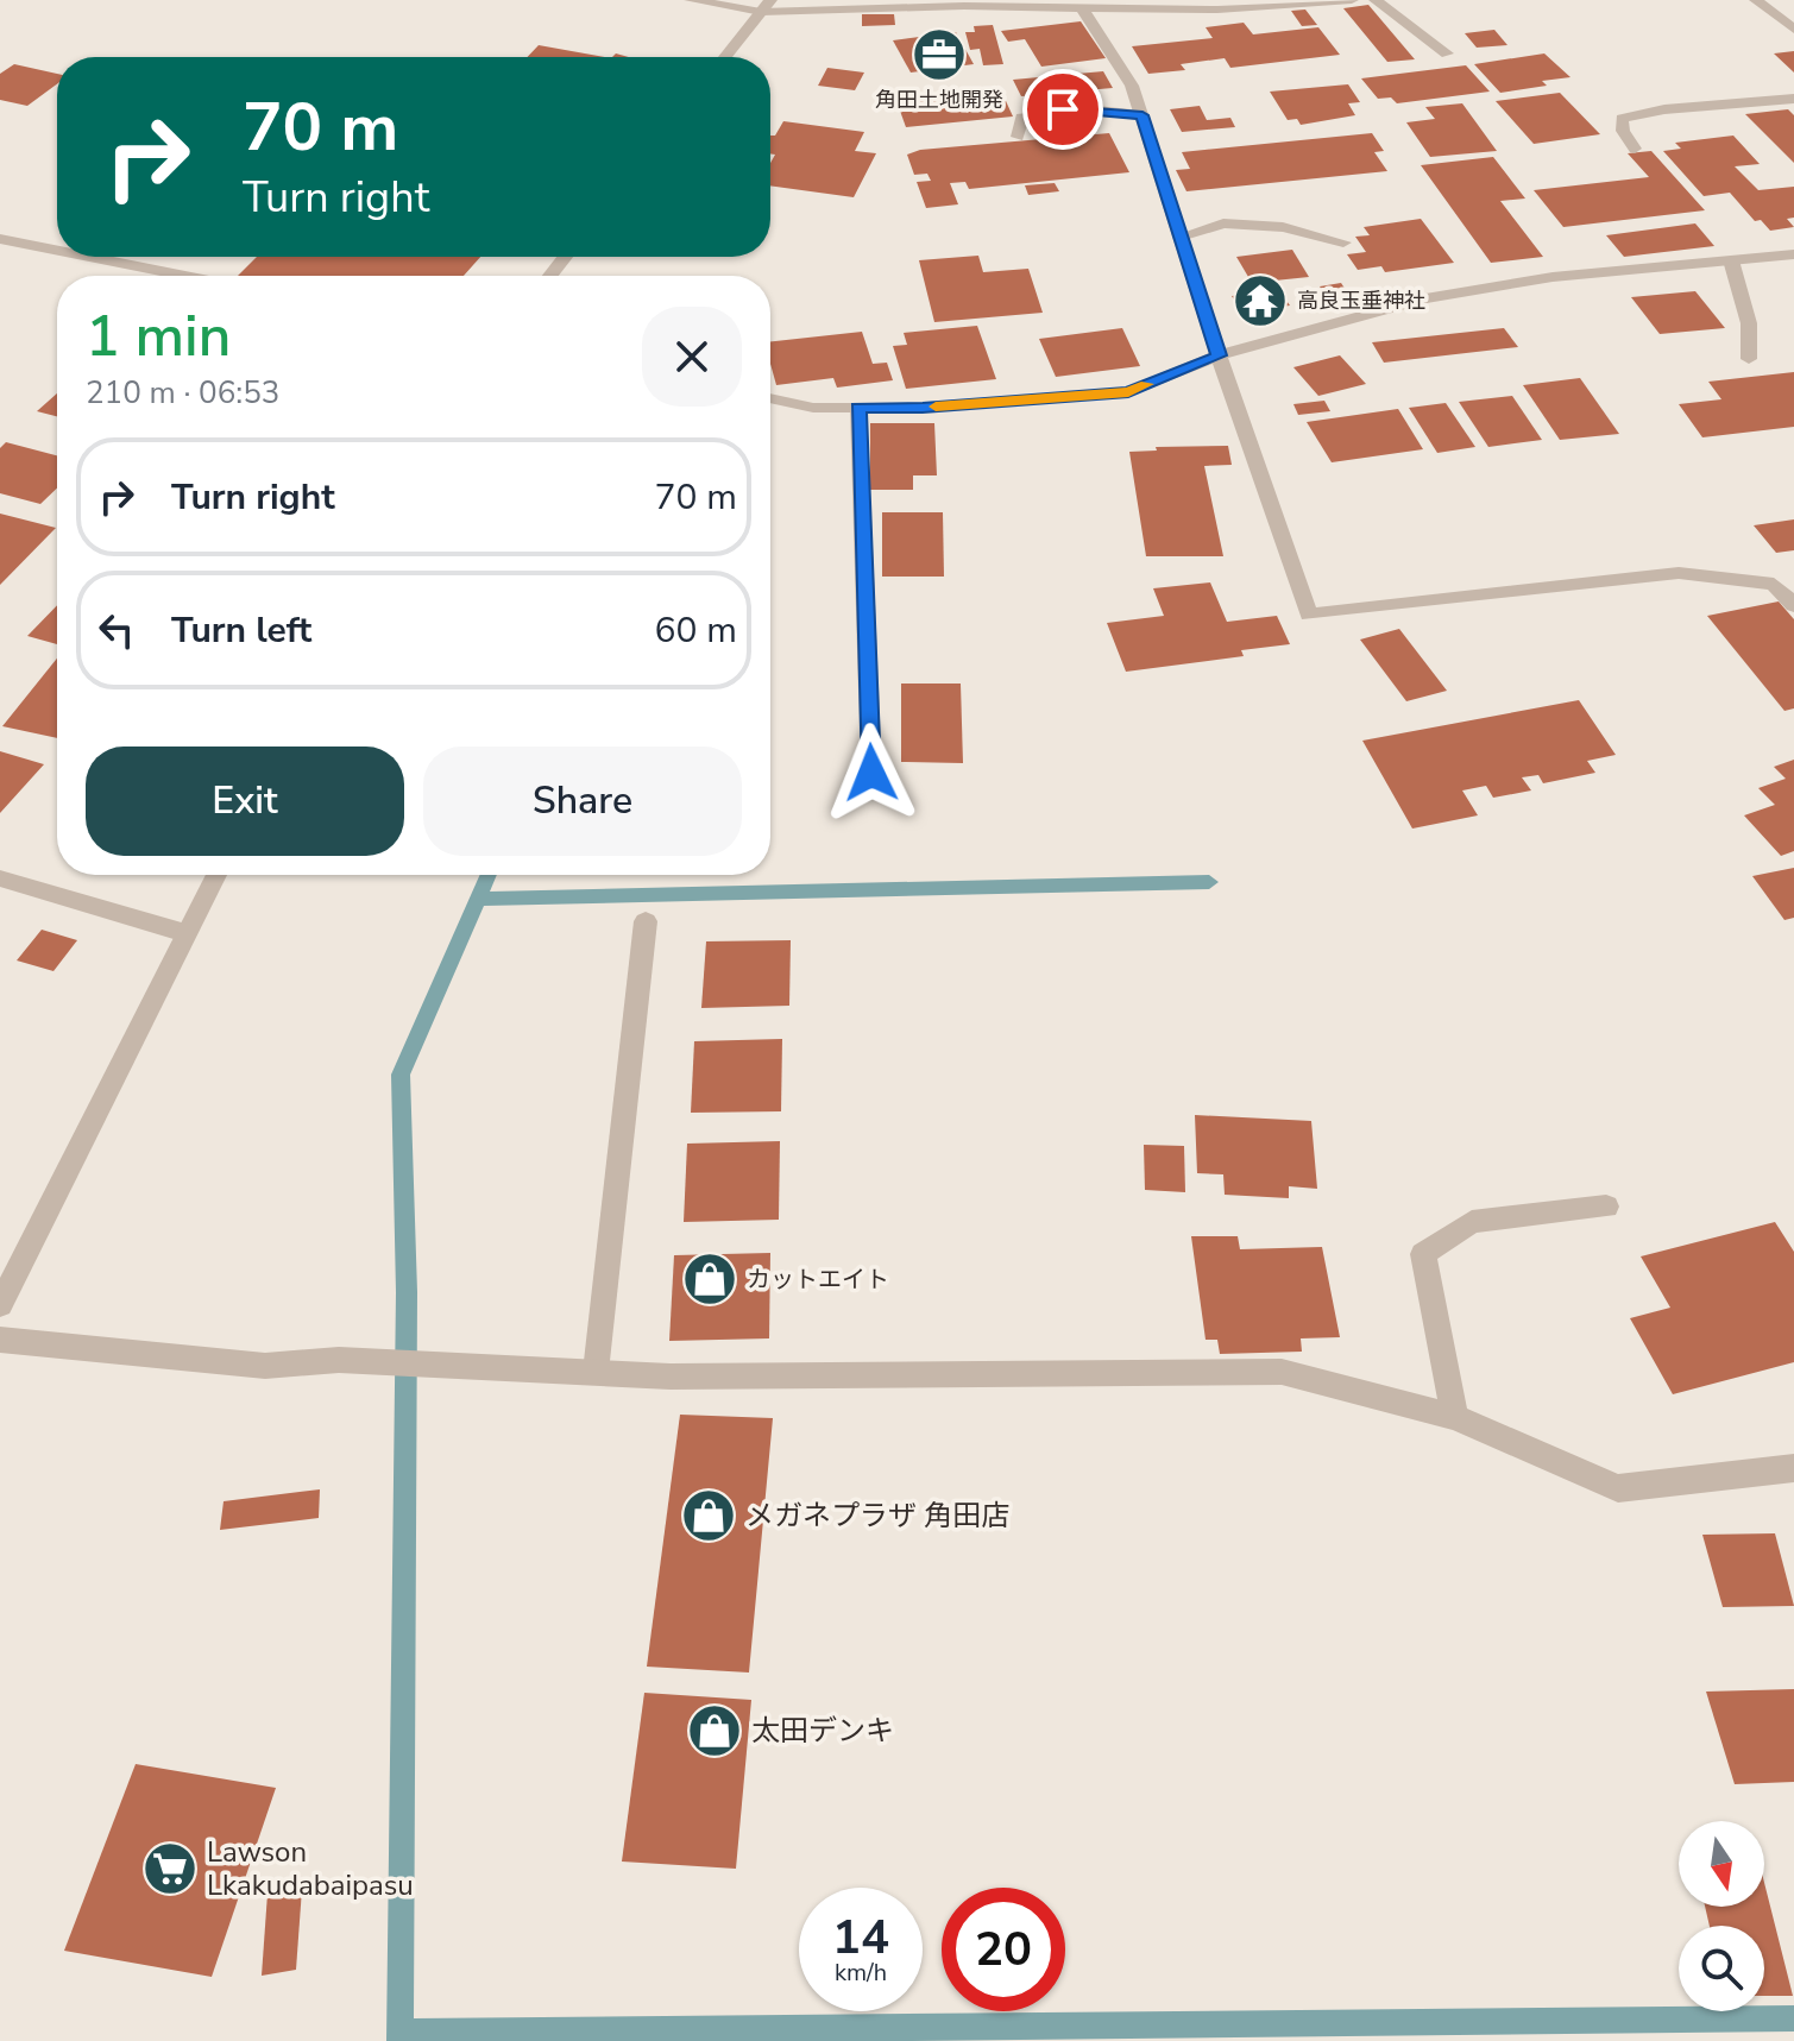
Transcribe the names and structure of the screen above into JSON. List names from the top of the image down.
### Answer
{
  "places": {
    "office": ["角田土地開発"],
    "temple": ["高良玉垂神社"],
    "shop": ["カットエイト", "メガネプラザ 角田店", "太田デンキ"],
    "supermarket": ["Lawson Lkakudabaipasu"]
  },
  "north": "bottom",
  "page": {
    "turn": ["70 m", "Turn right"],
    "heading": ["1 min", "210 m · 06:53"],
    "list": [
      {
        "name": "Turn right",
        "value": "70 m"
      },
      {
        "name": "Turn left",
        "value": "60 m"
      }
    ],
    "buttons": ["Exit", "Share"],
    "speed": "14 km/h",
    "limit": "20"
  }
}
